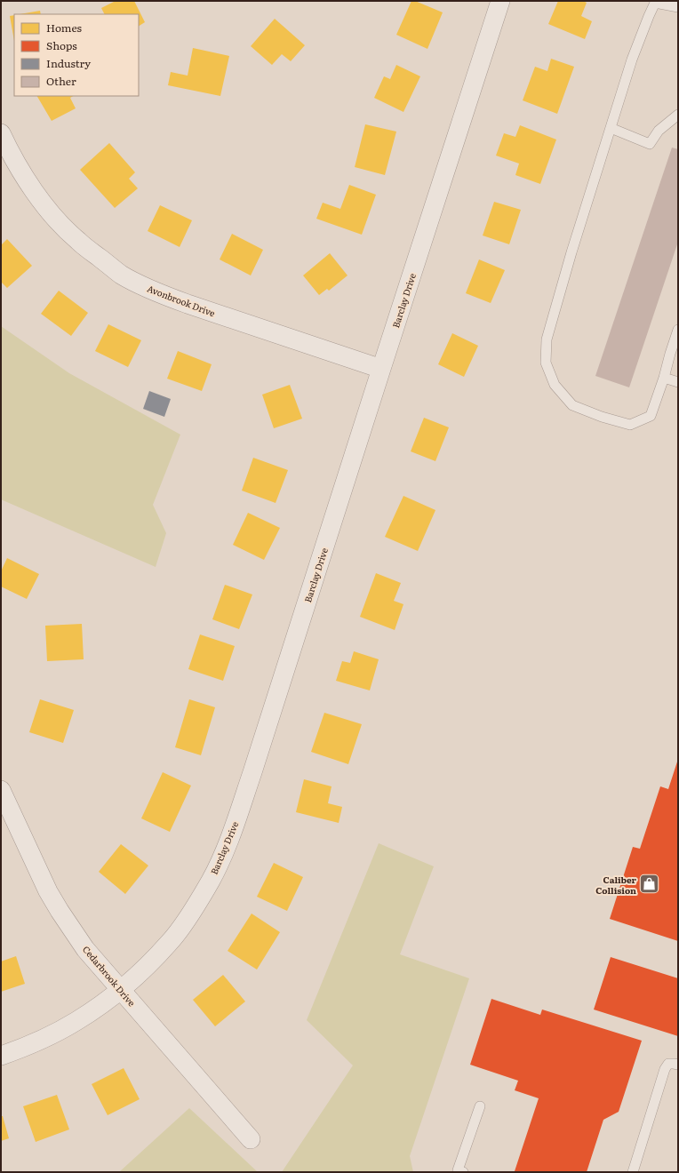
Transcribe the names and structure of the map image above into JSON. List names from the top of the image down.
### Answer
{
  "streets": {
    "street": ["Avonbrook Drive", "Barclay Drive", "Cedarbrook Drive"]
  },
  "crossings": [
    ["Avonbrook Drive", "Barclay Drive"],
    ["Barclay Drive", "Cedarbrook Drive"]
  ],
  "places": {
    "shop": ["Caliber Collision"]
  },
  "legend": [
    "Homes",
    "Shops",
    "Industry",
    "Other"
  ]
}
